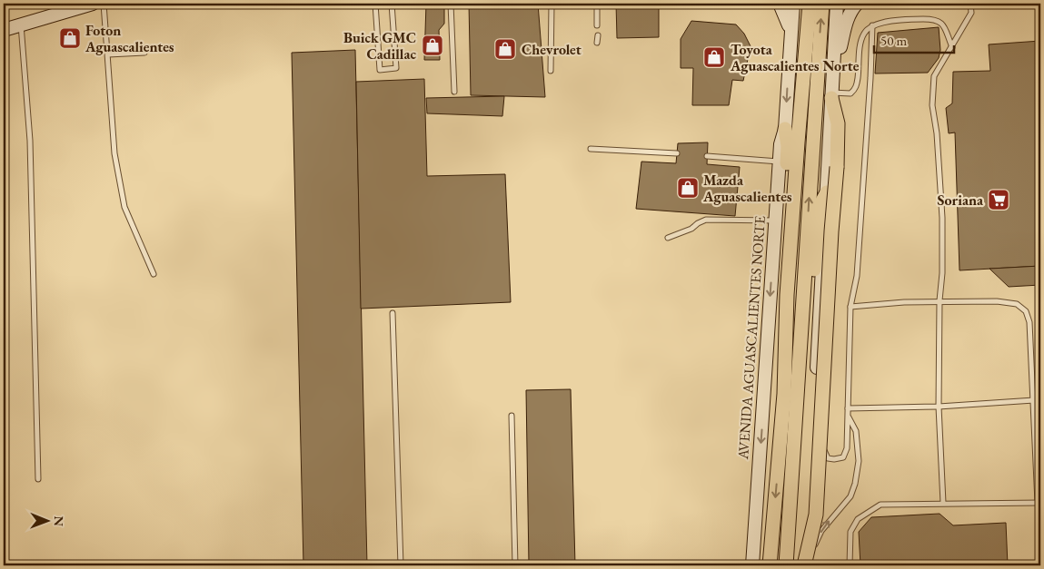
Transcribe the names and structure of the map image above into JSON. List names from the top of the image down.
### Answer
{
  "streets": {
    "main road": ["AVENIDA AGUASCALIENTES NORTE"]
  },
  "places": {
    "shop": [
      "Foton Aguascalientes",
      "Buick GMC Cadillac",
      "Chevrolet",
      "Toyota Aguascalientes Norte",
      "Mazda Aguascalientes"
    ],
    "supermarket": ["Soriana"]
  },
  "scale_bar": "50 m",
  "north": "right"
}
